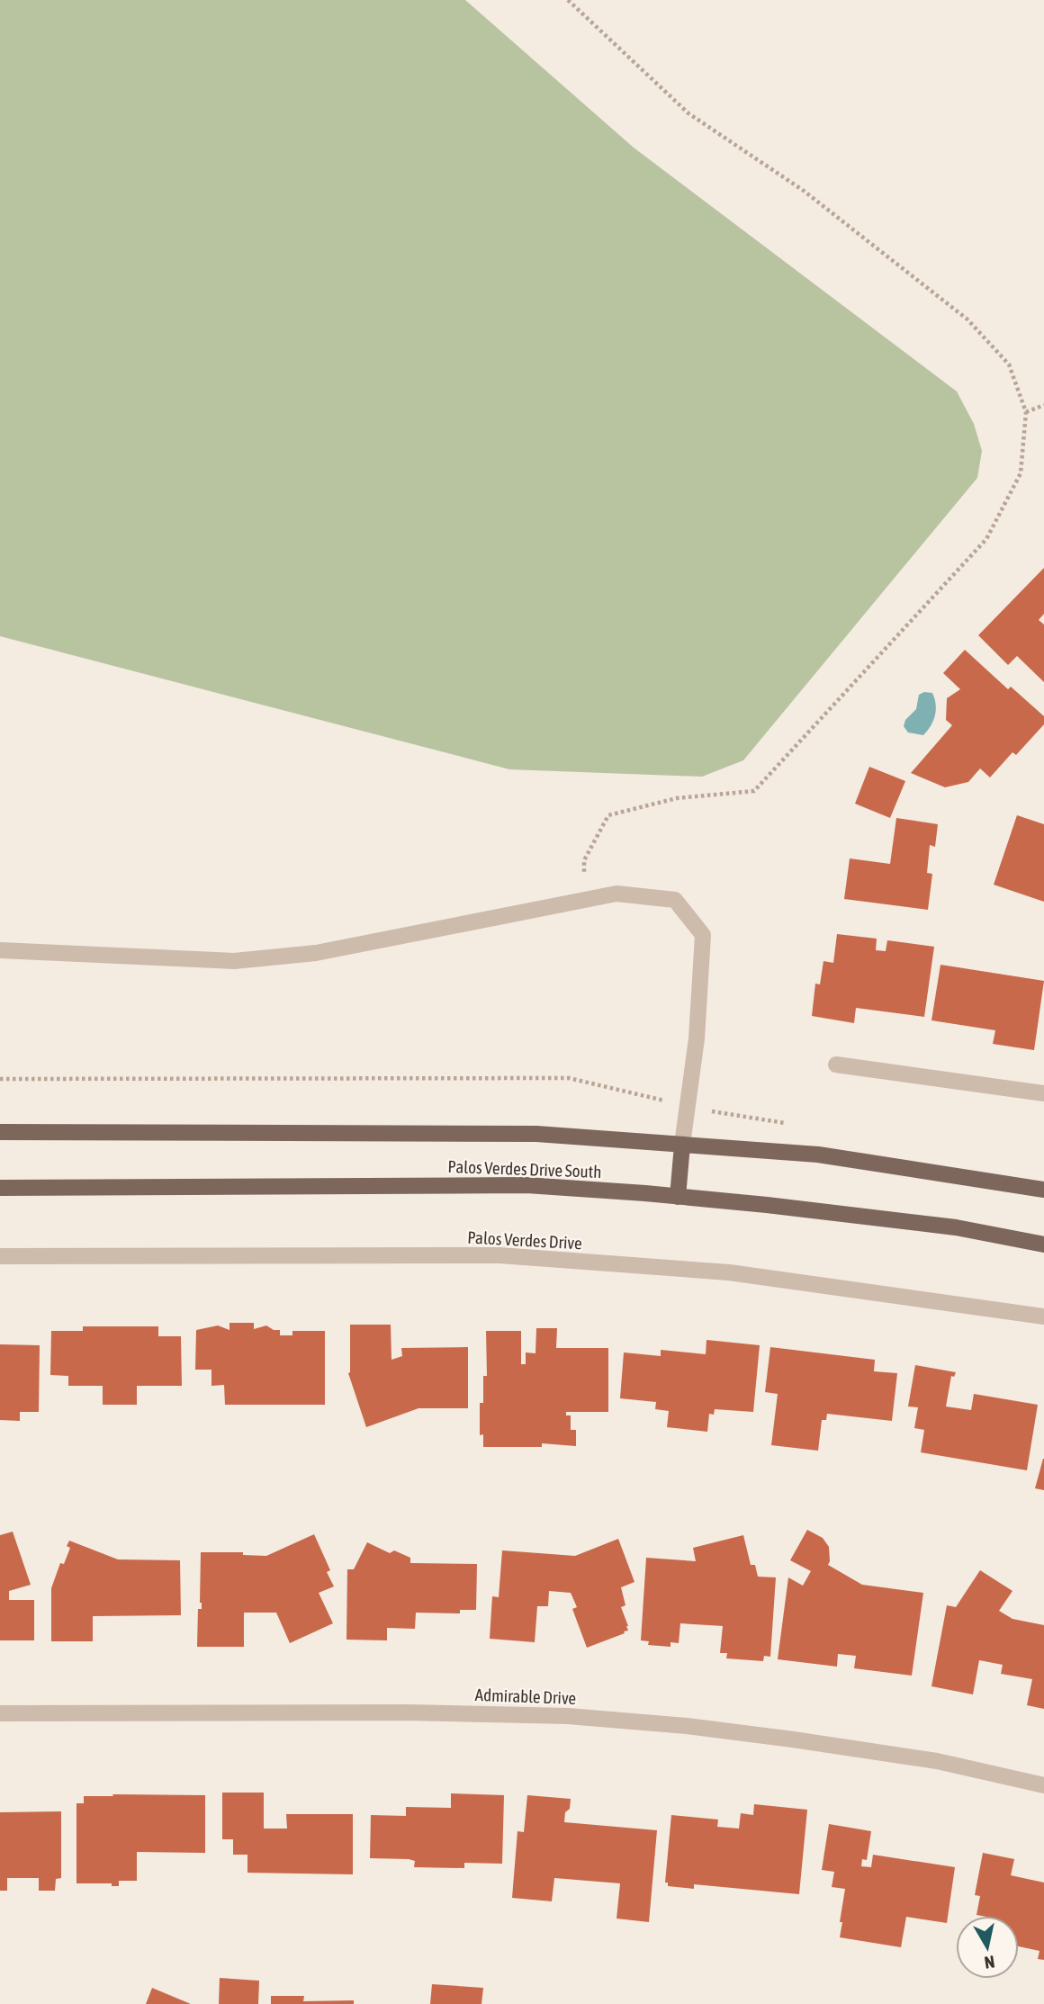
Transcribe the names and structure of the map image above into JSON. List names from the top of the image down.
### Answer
{
  "streets": {
    "main road": ["Palos Verdes Drive South"],
    "street": ["Palos Verdes Drive", "Admirable Drive"]
  },
  "north": "bottom"
}
